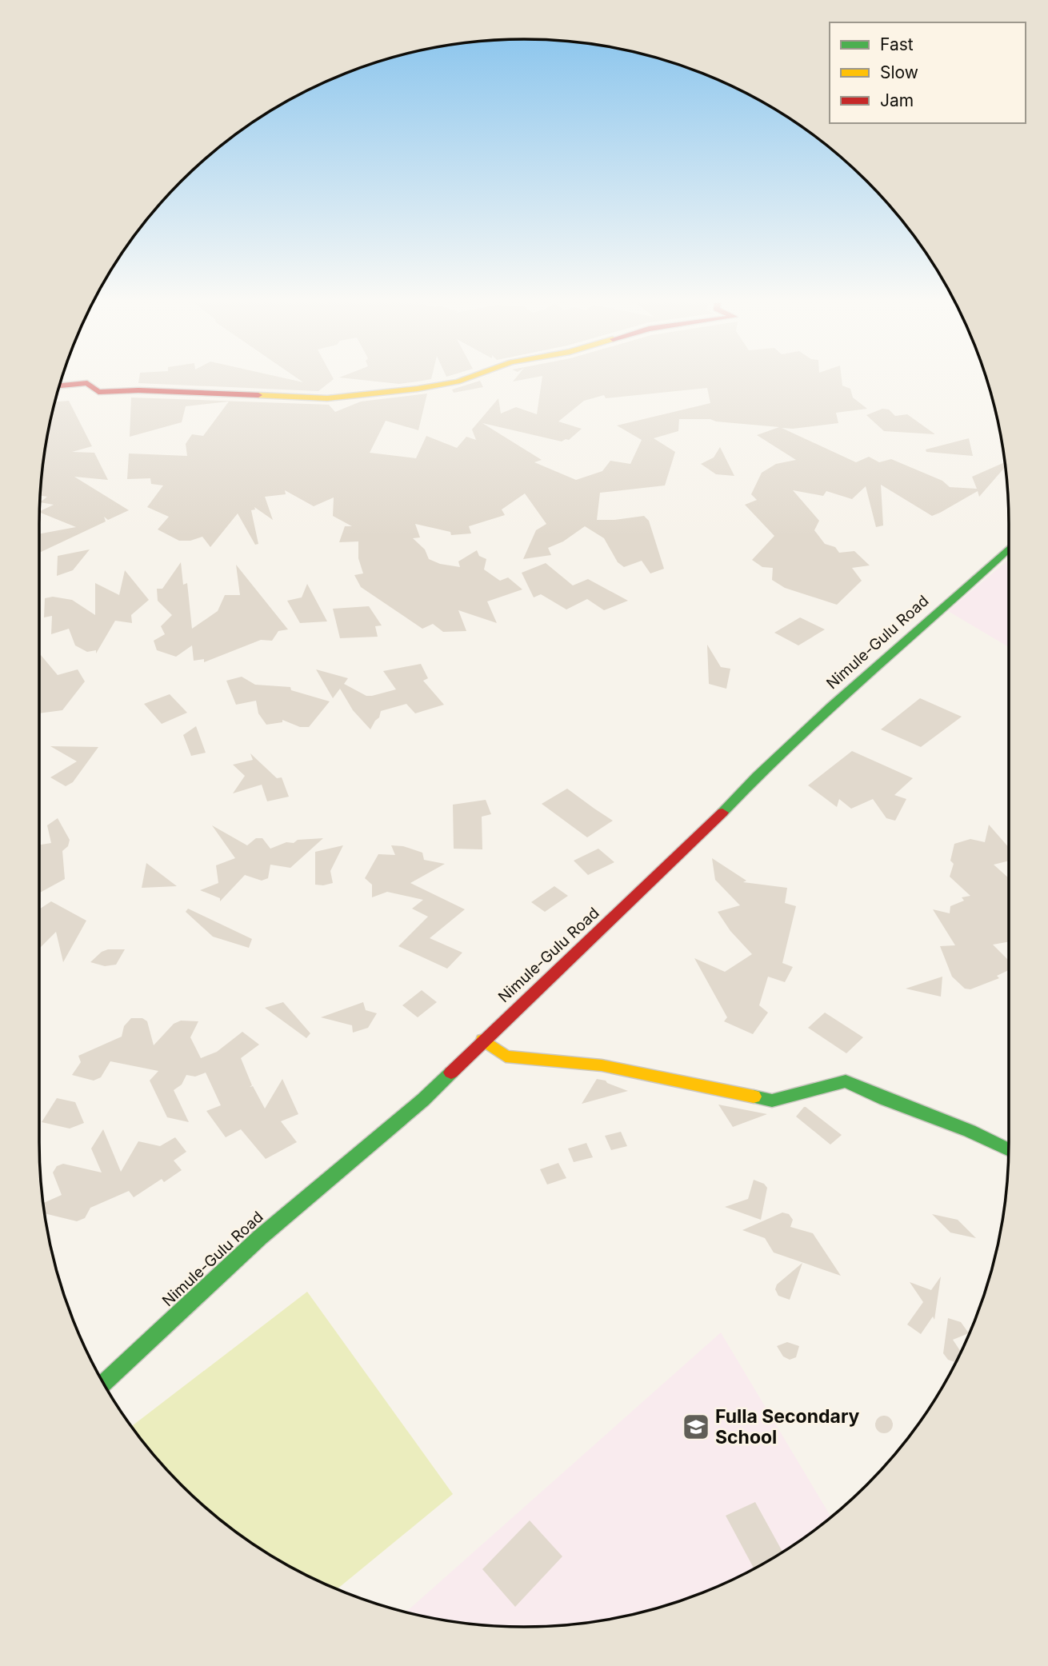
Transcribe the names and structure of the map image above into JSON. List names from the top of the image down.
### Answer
{
  "streets": {
    "street": ["Nimule-Gulu Road"]
  },
  "places": {
    "school or university": ["Fulla Secondary School"]
  },
  "legend": ["Fast", "Slow", "Jam"]
}
